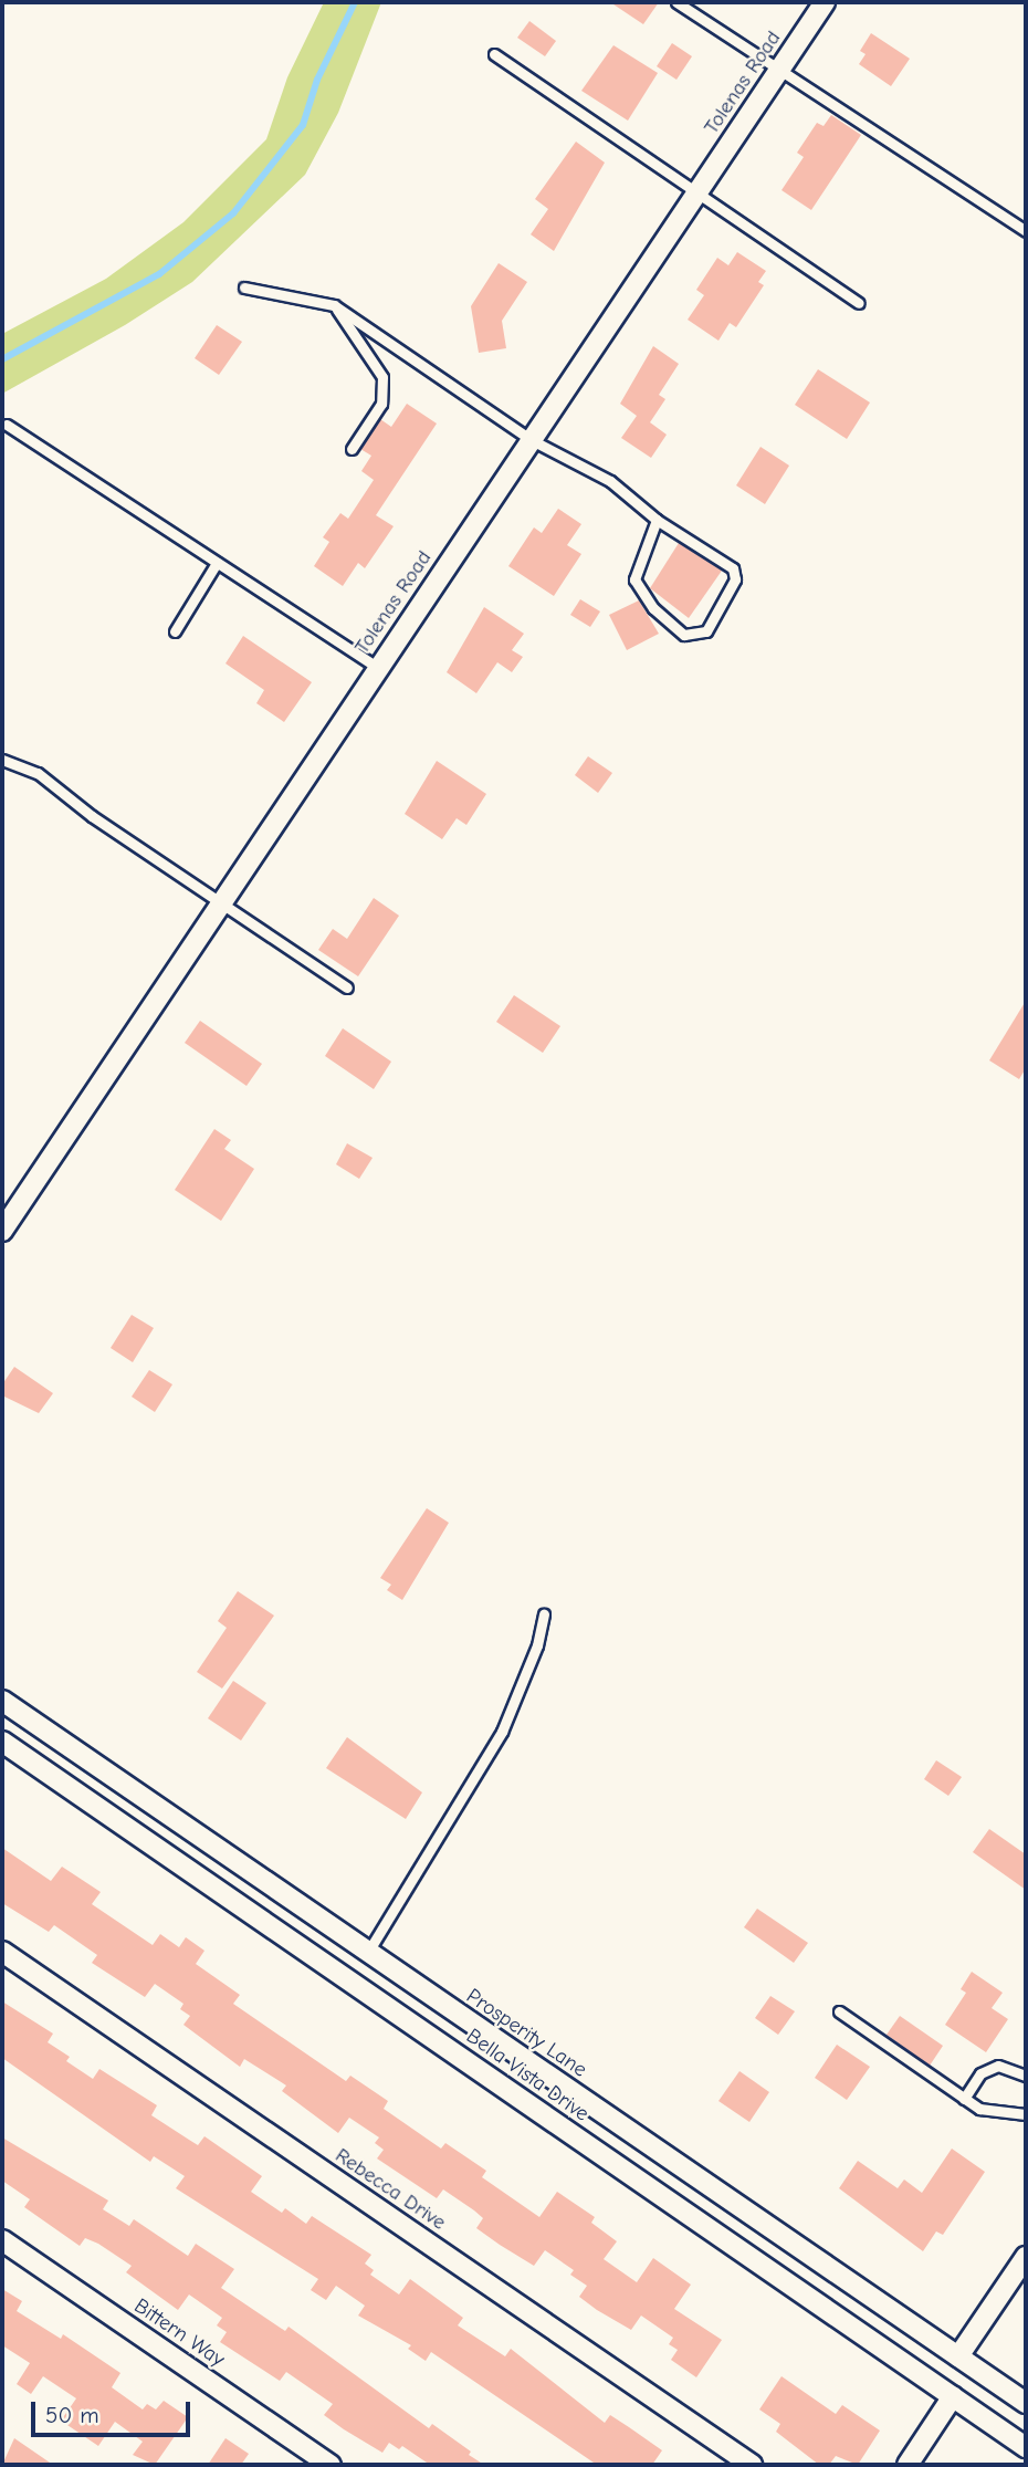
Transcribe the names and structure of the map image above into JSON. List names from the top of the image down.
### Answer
{
  "streets": {
    "street": [
      "Tolenas Road",
      "Prosperity Lane",
      "Bella Vista Drive",
      "Rebecca Drive",
      "Bittern Way"
    ]
  },
  "scale_bar": "50 m"
}
